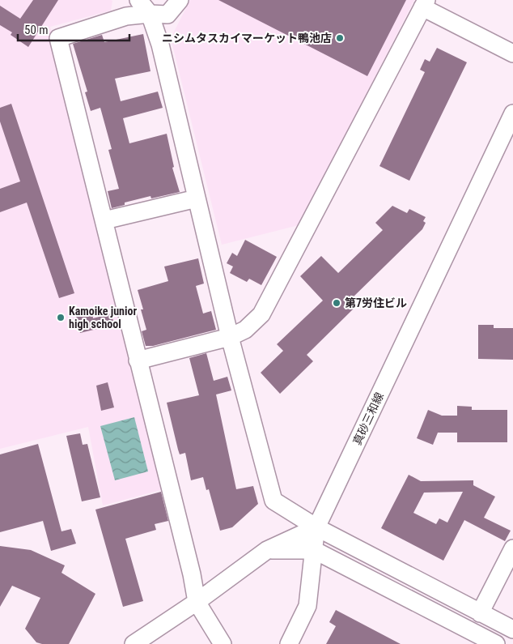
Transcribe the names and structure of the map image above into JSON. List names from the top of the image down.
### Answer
{
  "streets": {
    "street": ["真砂三和線"]
  },
  "places": ["ニシムタスカイマーケット鴨池店", "第7労住ビル", "Kamoike junior high school"],
  "scale_bar": "50 m"
}
